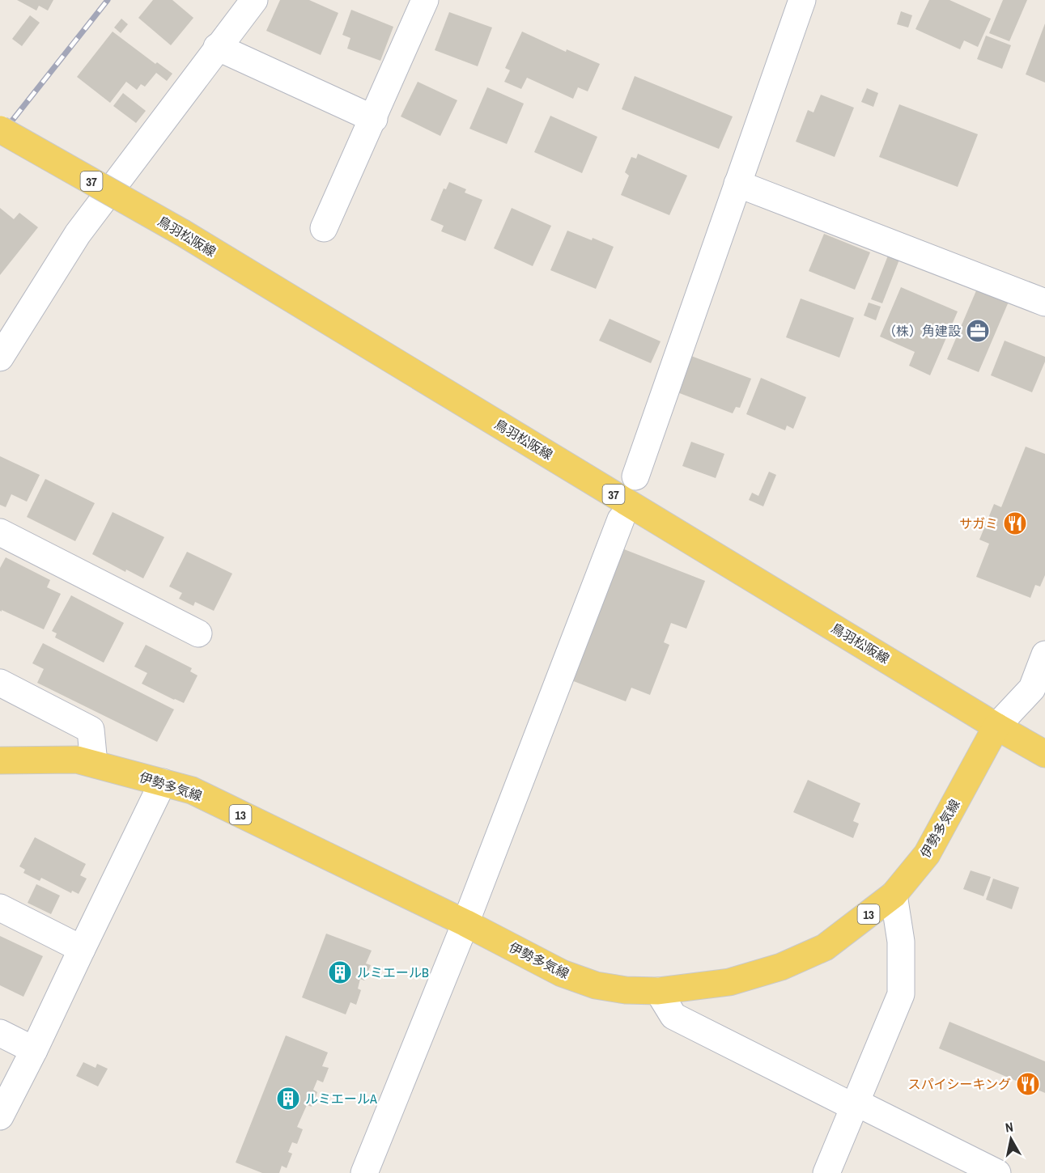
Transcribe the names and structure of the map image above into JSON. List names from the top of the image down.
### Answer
{
  "streets": {
    "main road": [
      "37",
      "鳥羽松阪線",
      "伊勢多気線",
      "13"
    ]
  },
  "crossings": [
    ["鳥羽松阪線", "伊勢多気線"]
  ],
  "places": {
    "office": ["（株）角建設"],
    "restaurant": ["サガミ", "スパイシーキング"],
    "building": ["ルミエールB", "ルミエールA"]
  },
  "north": "top"
}
